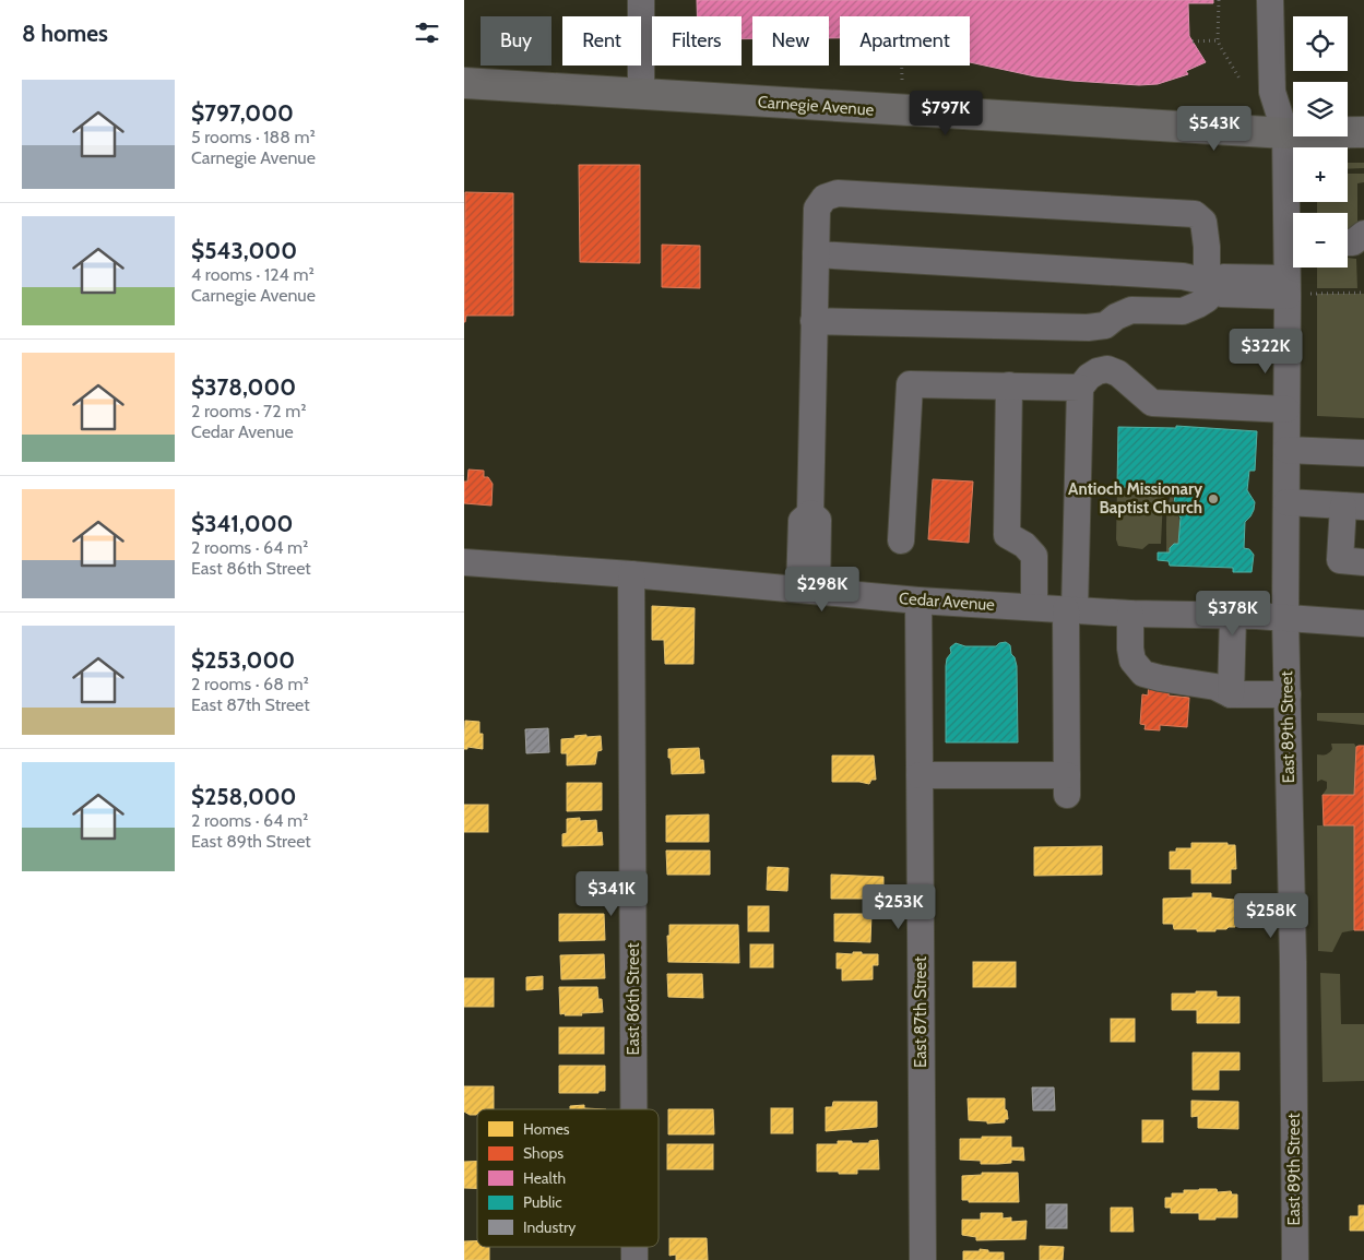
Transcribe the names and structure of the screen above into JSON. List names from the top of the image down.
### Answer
{
  "streets": {
    "main road": ["Carnegie Avenue"],
    "street": [
      "Cedar Avenue",
      "East 89th Street",
      "East 86th Street",
      "East 87th Street"
    ]
  },
  "crossings": [
    ["Carnegie Avenue", "East 89th Street"],
    ["Cedar Avenue", "East 89th Street"],
    ["Cedar Avenue", "East 86th Street"],
    ["Cedar Avenue", "East 87th Street"]
  ],
  "places": ["Antioch Missionary Baptist Church"],
  "legend": [
    "Homes",
    "Shops",
    "Health",
    "Public",
    "Industry"
  ],
  "page": {
    "heading": "8 homes",
    "map_buttons": ["+", "−"],
    "chip": [
      "Buy",
      "Rent",
      "Filters",
      "New",
      "Apartment"
    ],
    "list": [
      {
        "name": "$797,000",
        "note": "5 rooms · 188 m² · Carnegie Avenue"
      },
      {
        "name": "$543,000",
        "note": "4 rooms · 124 m² · Carnegie Avenue"
      },
      {
        "name": "$378,000",
        "note": "2 rooms · 72 m² · Cedar Avenue"
      },
      {
        "name": "$341,000",
        "note": "2 rooms · 64 m² · East 86th Street"
      },
      {
        "name": "$253,000",
        "note": "2 rooms · 68 m² · East 87th Street"
      },
      {
        "name": "$258,000",
        "note": "2 rooms · 64 m² · East 89th Street"
      }
    ],
    "price": [
      "$797K",
      "$543K",
      "$322K",
      "$298K",
      "$378K",
      "$341K",
      "$253K",
      "$258K"
    ]
  }
}
